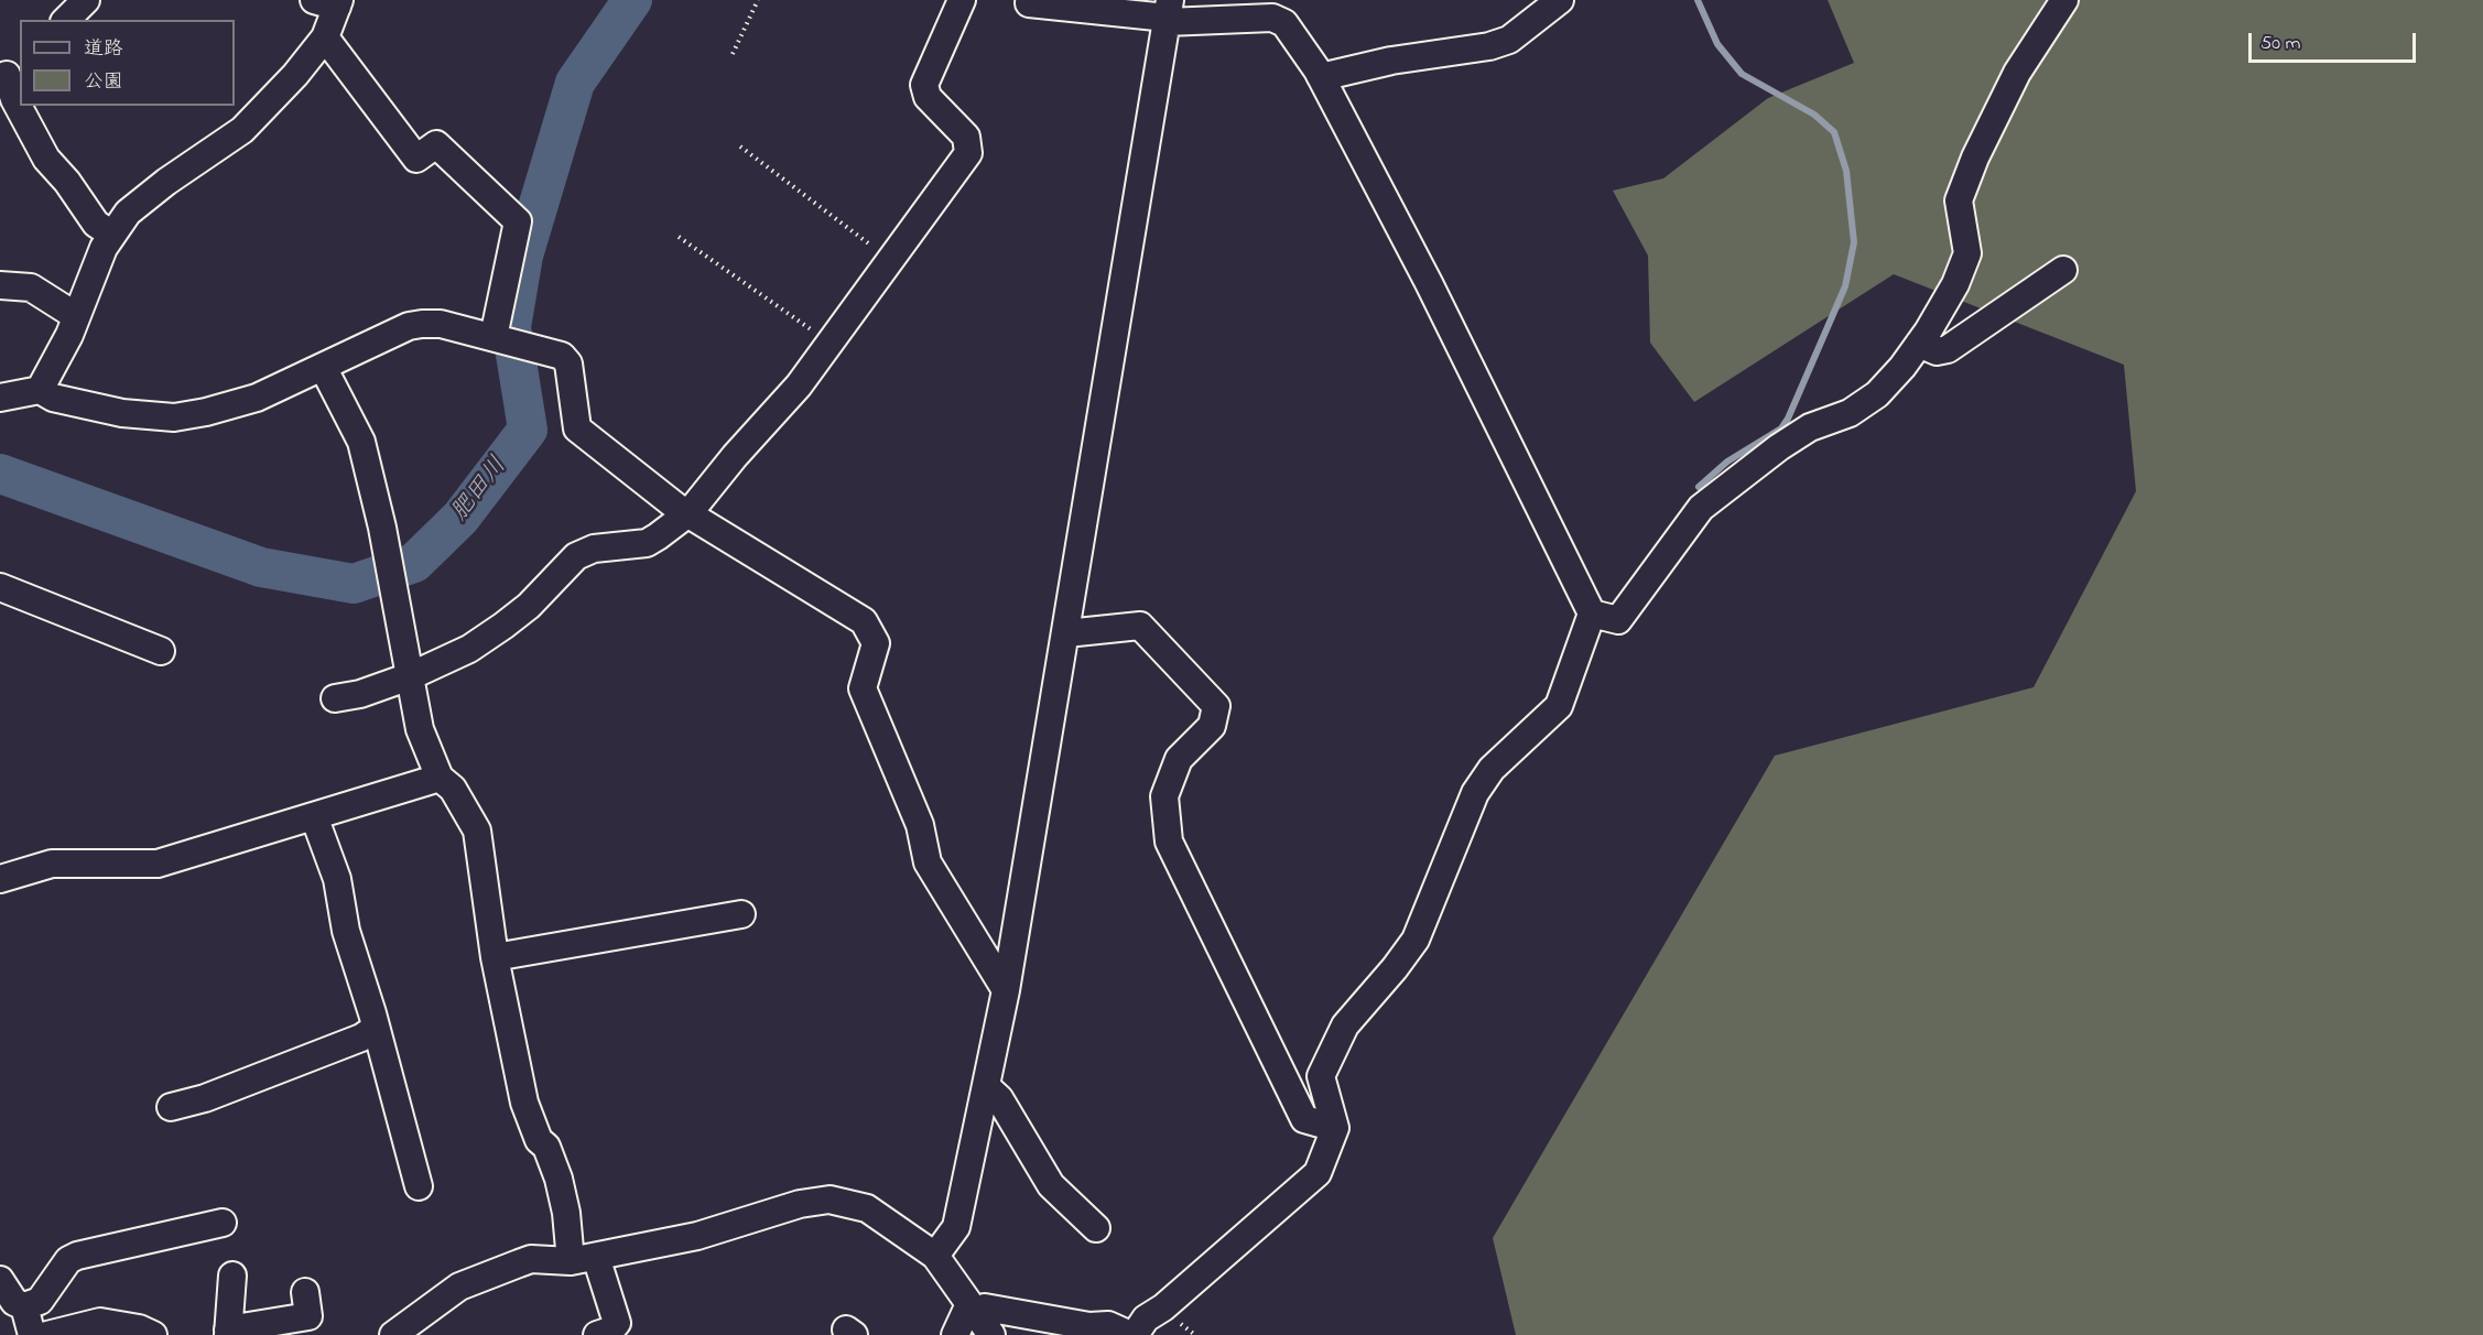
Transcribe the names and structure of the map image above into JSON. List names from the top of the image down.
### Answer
{
  "water": ["肥田川"],
  "legend": ["道路", "公園"],
  "scale_bar": "50 m"
}
